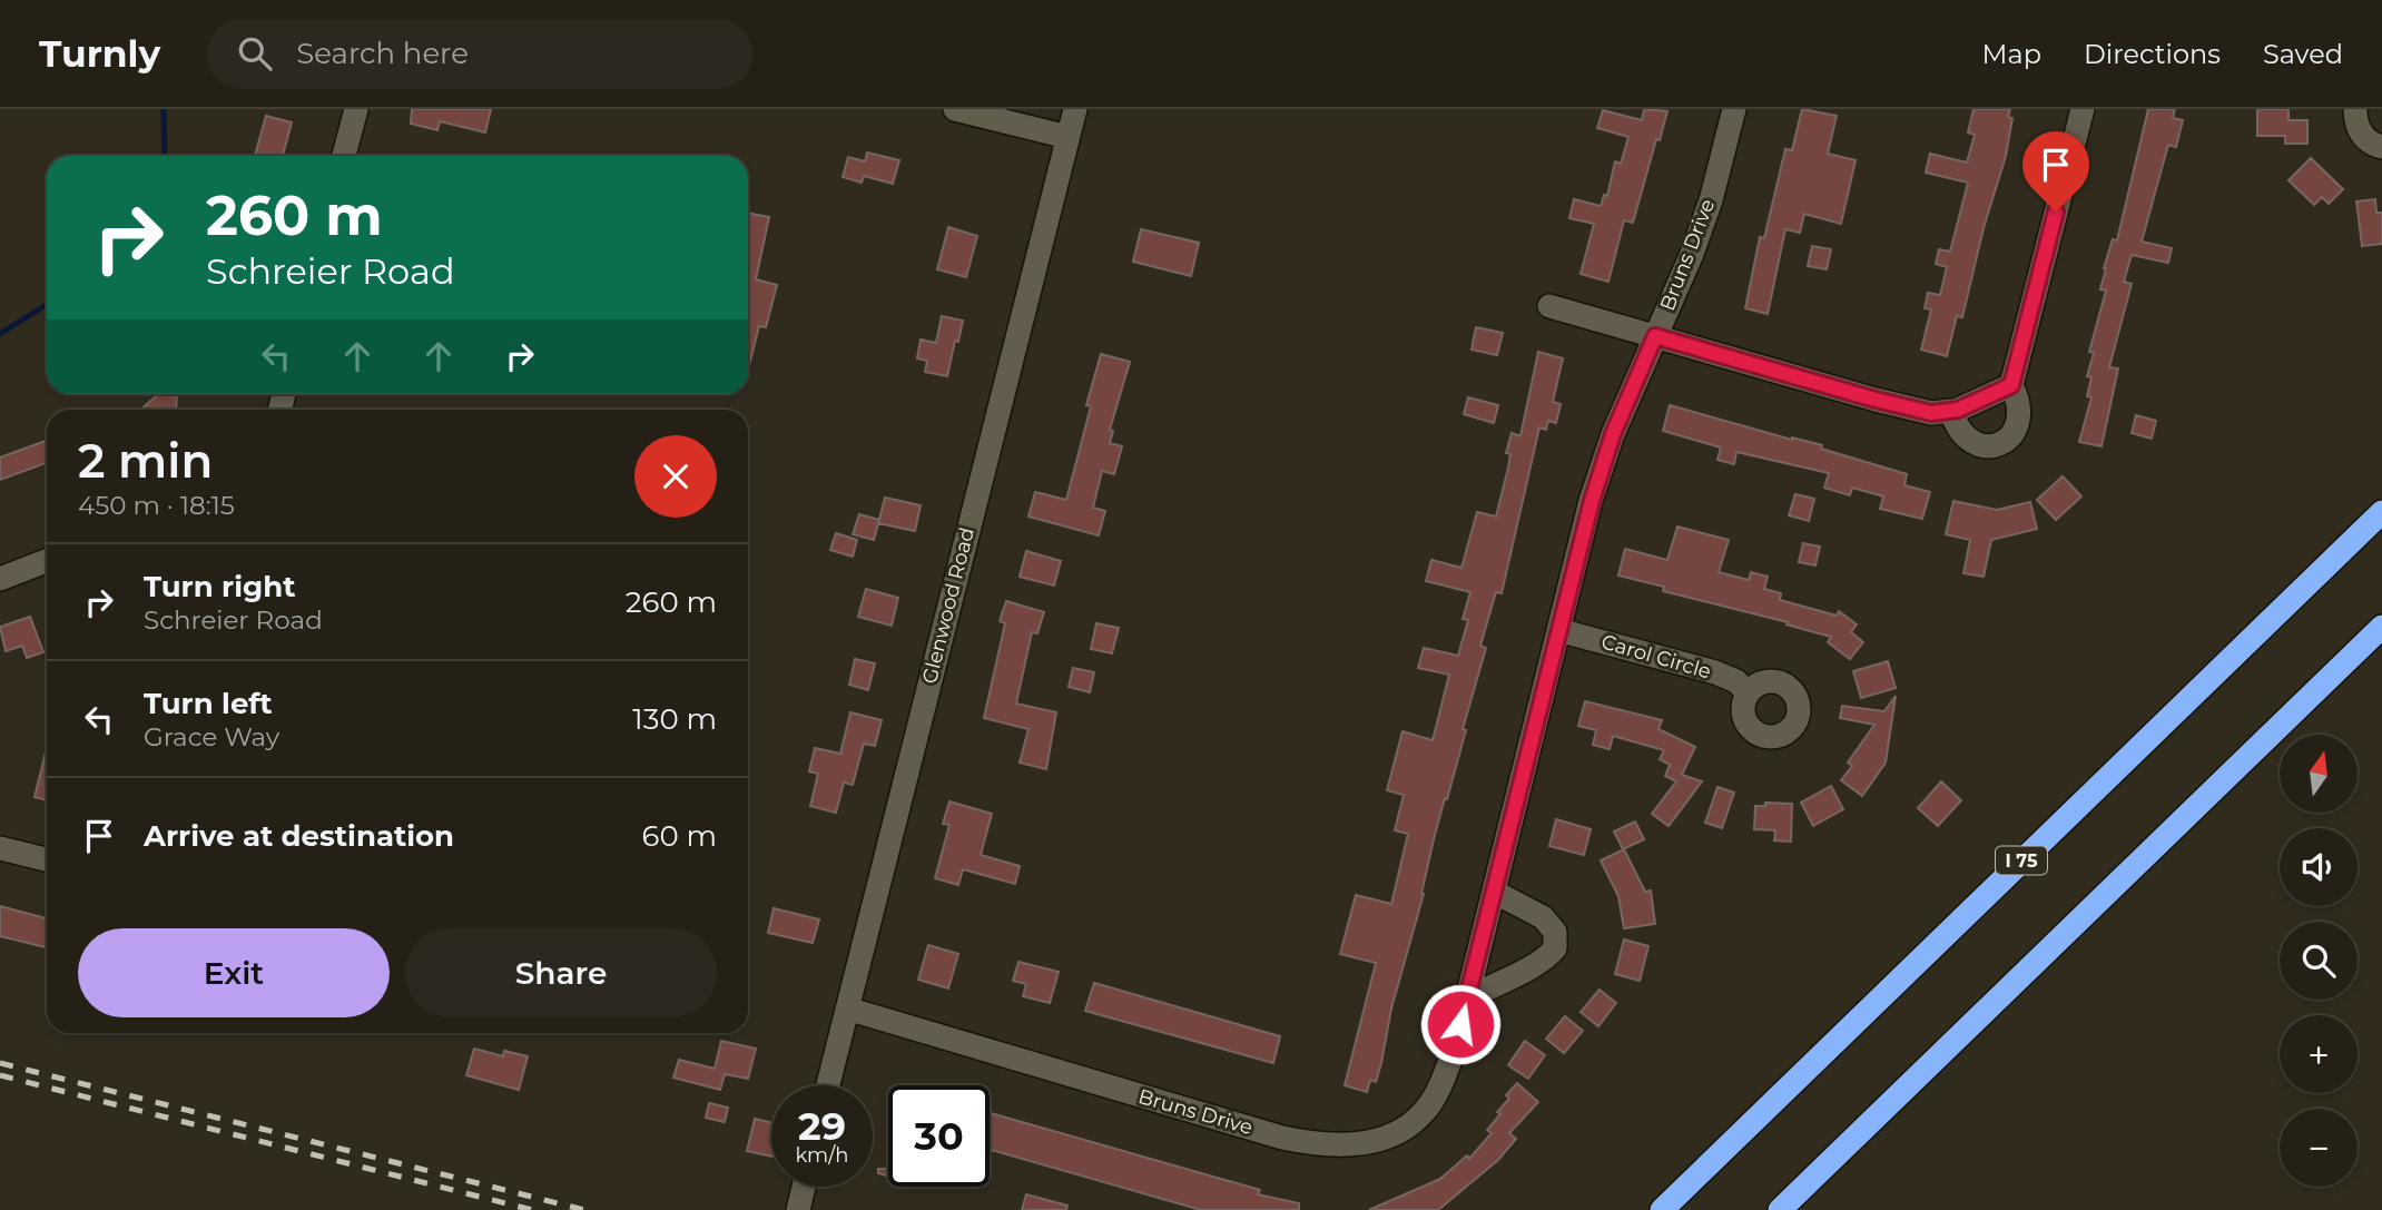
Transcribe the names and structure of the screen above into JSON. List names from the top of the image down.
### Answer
{
  "streets": {
    "highway": ["I 75"],
    "street": ["Bruns Drive", "Glenwood Road", "Carol Circle"]
  },
  "crossings": [
    ["Bruns Drive", "Glenwood Road"],
    ["Bruns Drive", "Carol Circle"]
  ],
  "north": "top",
  "page": {
    "header": "Turnly",
    "search": "Search here",
    "nav": ["Map", "Directions", "Saved"],
    "turn": ["260 m", "Schreier Road"],
    "heading": ["2 min", "450 m · 18:15"],
    "list": [
      {
        "name": "Turn right",
        "note": "Schreier Road",
        "value": "260 m"
      },
      {
        "name": "Turn left",
        "note": "Grace Way",
        "value": "130 m"
      },
      {
        "name": "Arrive at destination",
        "value": "60 m"
      }
    ],
    "map_buttons": ["+", "−"],
    "buttons": ["Exit", "Share"],
    "speed": "29 km/h",
    "limit": "30"
  }
}
